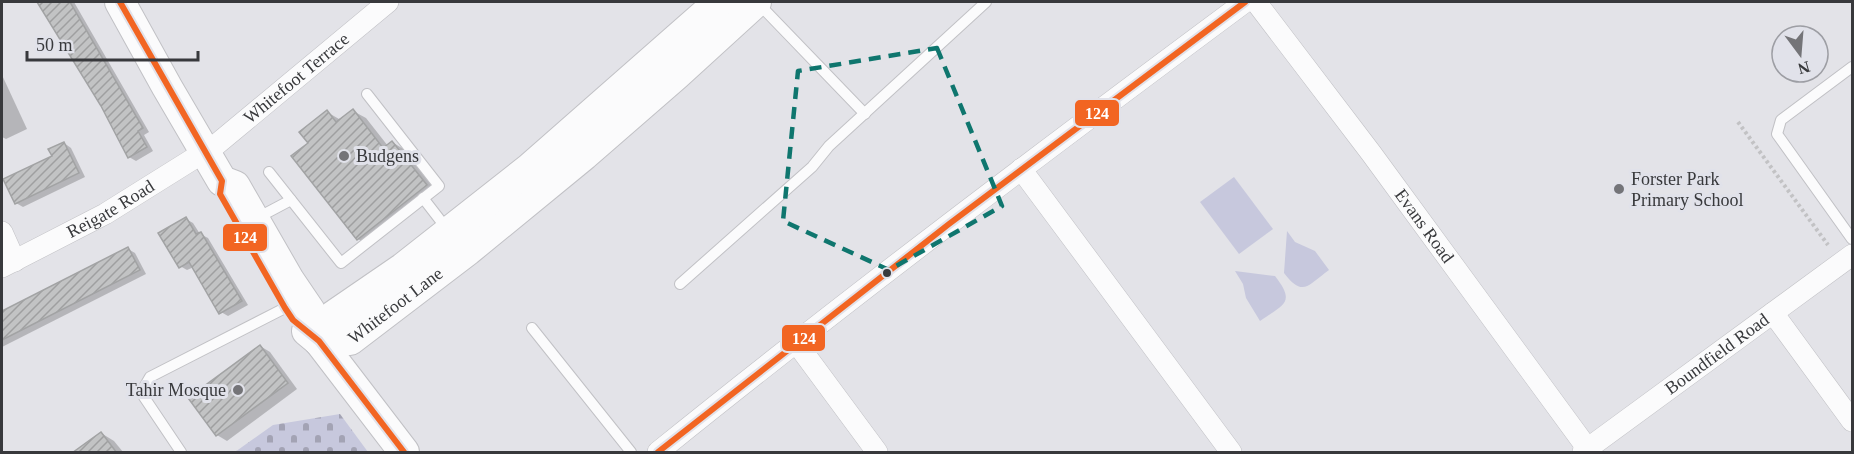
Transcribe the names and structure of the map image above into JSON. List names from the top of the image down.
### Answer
{
  "streets": {
    "street": [
      "Whitefoot Terrace",
      "Reigate Road",
      "Evans Road",
      "Whitefoot Lane",
      "Boundfield Road"
    ]
  },
  "crossings": [
    ["Whitefoot Terrace", "Reigate Road"],
    ["Evans Road", "Boundfield Road"]
  ],
  "places": ["Budgens", "Forster Park Primary School", "Tahir Mosque"],
  "lines": ["transit line 124"],
  "scale_bar": "50 m",
  "north": "bottom"
}
